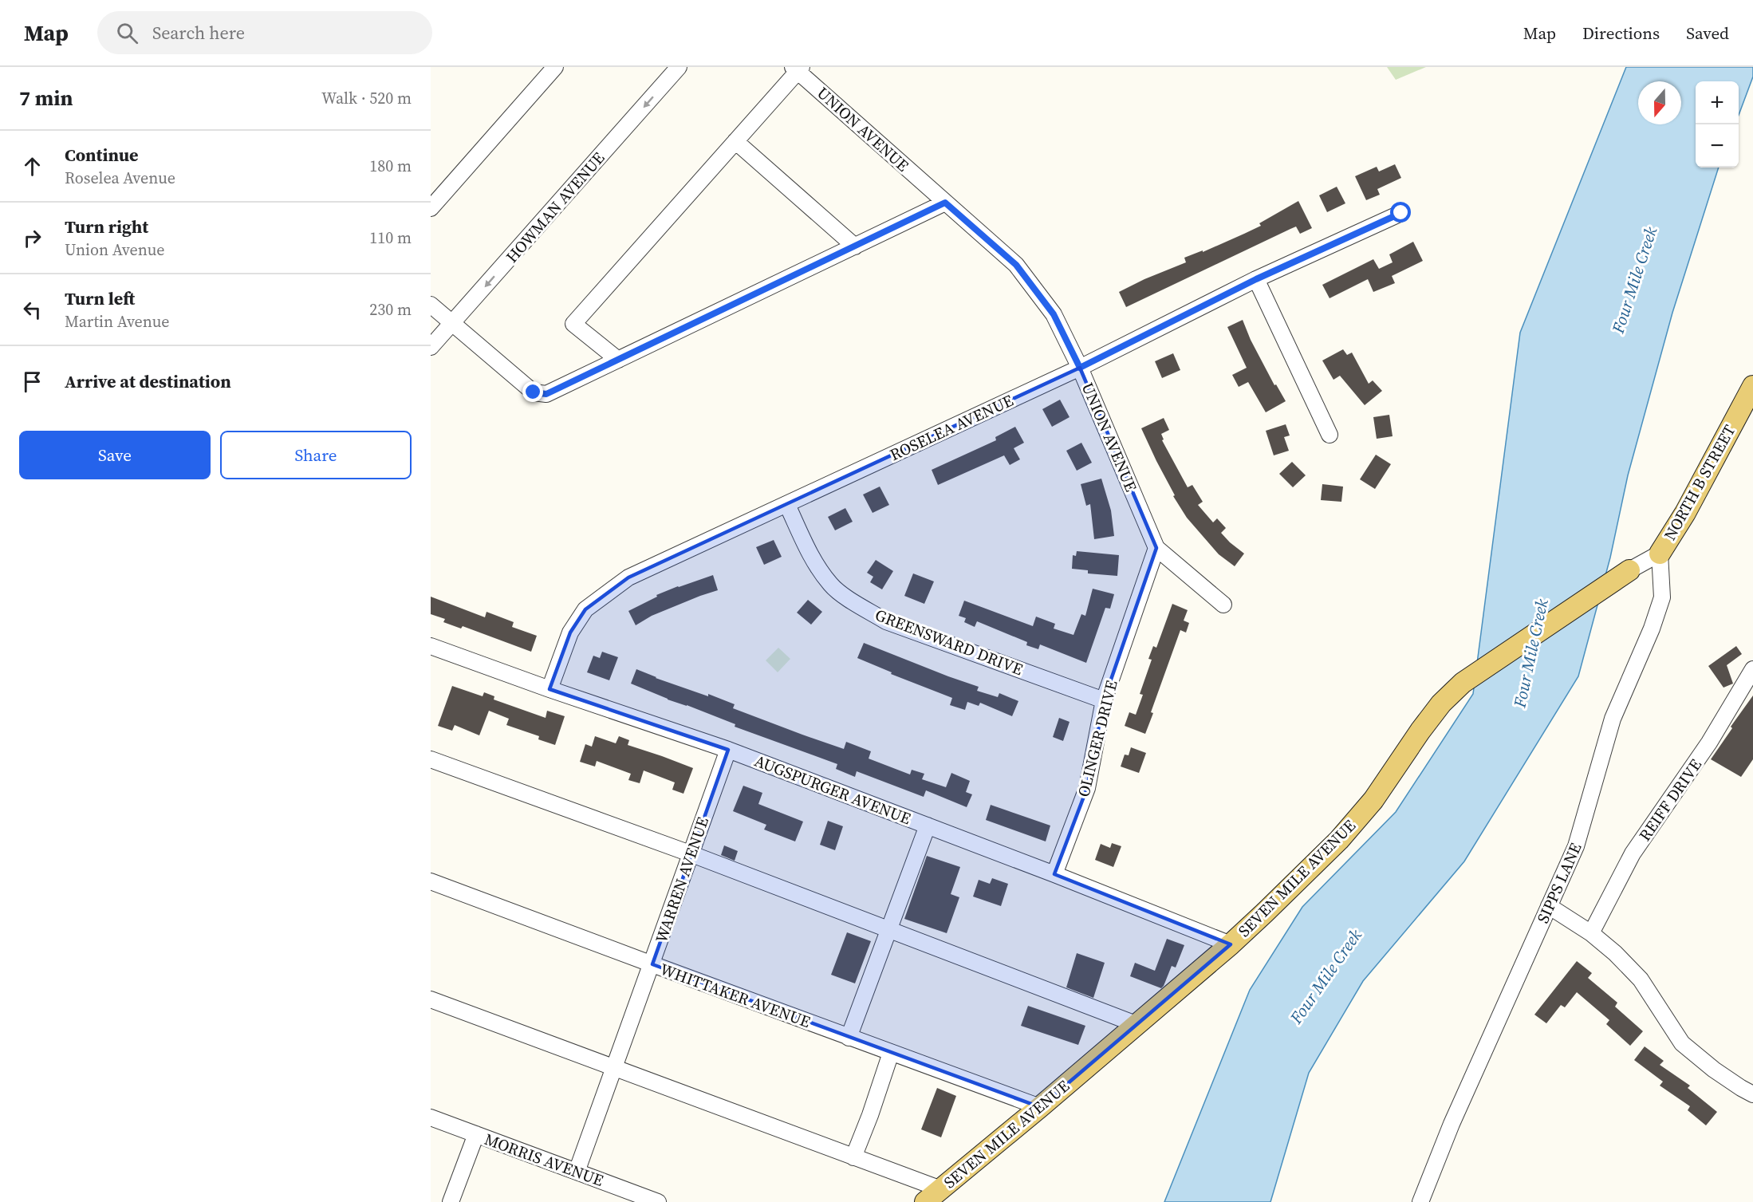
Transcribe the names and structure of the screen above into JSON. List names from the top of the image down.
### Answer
{
  "streets": {
    "main road": ["NORTH B STREET", "SEVEN MILE AVENUE"],
    "street": [
      "UNION AVENUE",
      "HOWMAN AVENUE",
      "ROSELEA AVENUE",
      "GREENSWARD DRIVE",
      "OLINGER DRIVE",
      "AUGSPURGER AVENUE",
      "REIFF DRIVE",
      "WARREN AVENUE",
      "SIPPS LANE",
      "WHITTAKER AVENUE",
      "MORRIS AVENUE"
    ]
  },
  "crossings": [
    ["UNION AVENUE", "ROSELEA AVENUE"],
    ["UNION AVENUE", "OLINGER DRIVE"],
    ["ROSELEA AVENUE", "GREENSWARD DRIVE"],
    ["ROSELEA AVENUE", "AUGSPURGER AVENUE"],
    ["NORTH B STREET", "SEVEN MILE AVENUE"],
    ["NORTH B STREET", "SIPPS LANE"],
    ["GREENSWARD DRIVE", "OLINGER DRIVE"],
    ["OLINGER DRIVE", "AUGSPURGER AVENUE"],
    ["AUGSPURGER AVENUE", "SEVEN MILE AVENUE"],
    ["AUGSPURGER AVENUE", "WARREN AVENUE"],
    ["SEVEN MILE AVENUE", "SIPPS LANE"],
    ["SEVEN MILE AVENUE", "WHITTAKER AVENUE"],
    ["WARREN AVENUE", "WHITTAKER AVENUE"],
    ["WARREN AVENUE", "MORRIS AVENUE"]
  ],
  "water": ["Four Mile Creek"],
  "north": "bottom",
  "page": {
    "header": "Map",
    "search": "Search here",
    "nav": ["Map", "Directions", "Saved"],
    "heading": ["7 min", "Walk · 520 m"],
    "map_buttons": ["+", "−"],
    "list": [
      ["Continue", "Roselea Avenue", "180 m"],
      ["Turn right", "Union Avenue", "110 m"],
      ["Turn left", "Martin Avenue", "230 m"],
      "Arrive at destination"
    ],
    "buttons": ["Save", "Share"]
  }
}
